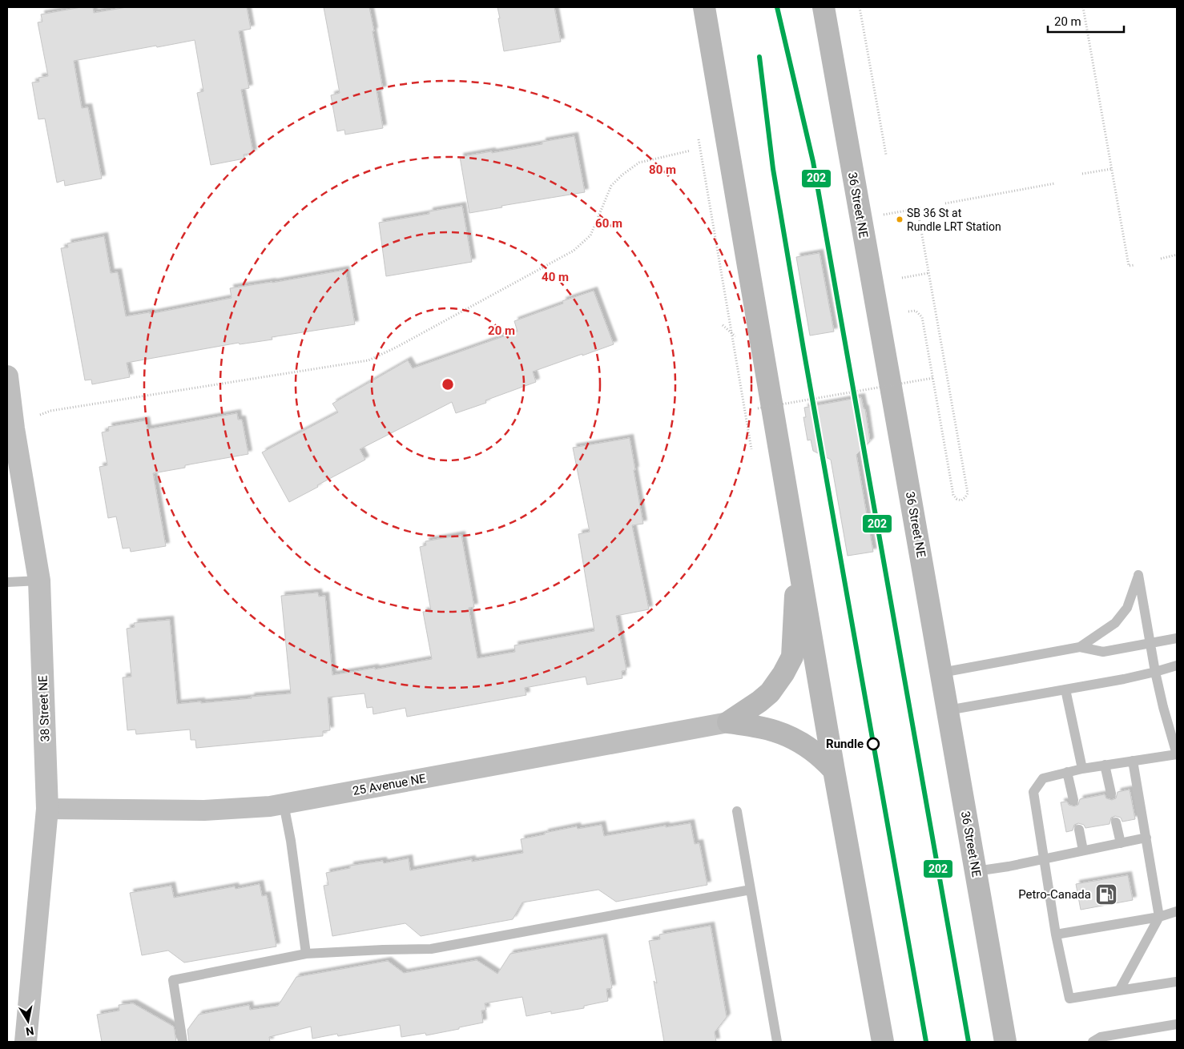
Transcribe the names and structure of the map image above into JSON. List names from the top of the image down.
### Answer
{
  "streets": {
    "main road": ["36 Street NE"],
    "street": ["38 Street NE", "25 Avenue NE"]
  },
  "crossings": [
    ["38 Street NE", "25 Avenue NE"]
  ],
  "places": {
    "other": ["SB 36 St at Rundle LRT Station", "Rundle"],
    "fuel station": ["Petro-Canada"]
  },
  "lines": ["transit line 202"],
  "scale_bar": "20 m",
  "north": "bottom",
  "rings": [
    "80 m",
    "60 m",
    "40 m",
    "20 m"
  ]
}
